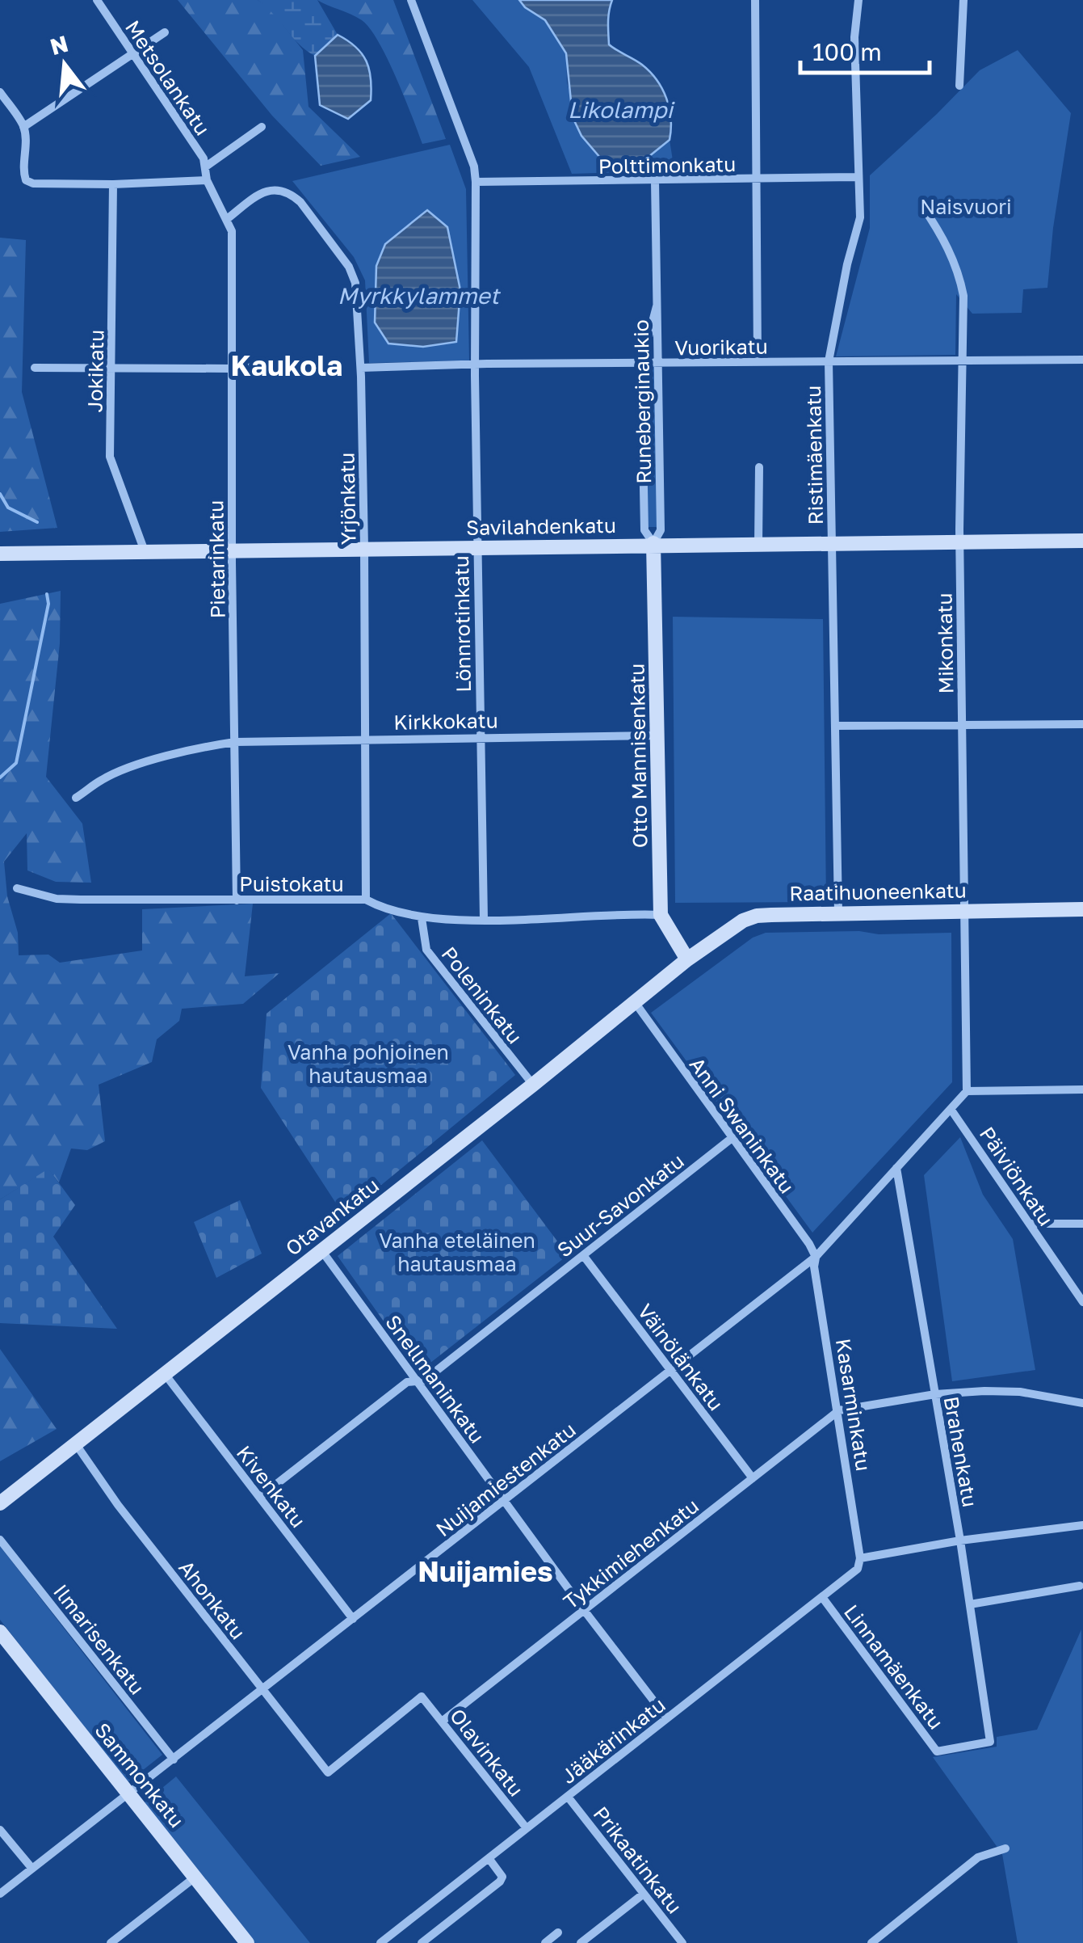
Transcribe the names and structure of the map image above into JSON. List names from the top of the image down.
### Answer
{
  "streets": {
    "main road": [
      "Savilahdenkatu",
      "Otto Mannisenkatu",
      "Raatihuoneenkatu",
      "Otavankatu",
      "Sammonkatu"
    ],
    "street": [
      "Metsolankatu",
      "Polttimonkatu",
      "Vuorikatu",
      "Jokikatu",
      "Runeberginaukio",
      "Ristimäenkatu",
      "Yrjönkatu",
      "Pietarinkatu",
      "Lönnrotinkatu",
      "Mikonkatu",
      "Kirkkokatu",
      "Puistokatu",
      "Poleninkatu",
      "Anni Swaninkatu",
      "Päiviönkatu",
      "Suur-Savonkatu",
      "Väinölänkatu",
      "Snellmaninkatu",
      "Kasarminkatu",
      "Brahenkatu",
      "Nuijamiestenkatu",
      "Kivenkatu",
      "Tykkimiehenkatu",
      "Ahonkatu",
      "Ilmarisenkatu",
      "Linnamäenkatu",
      "Jääkärinkatu",
      "Olavinkatu",
      "Prikaatinkatu"
    ]
  },
  "crossings": [
    ["Metsolankatu", "Yrjönkatu"],
    ["Metsolankatu", "Pietarinkatu"],
    ["Polttimonkatu", "Ristimäenkatu"],
    ["Polttimonkatu", "Lönnrotinkatu"],
    ["Vuorikatu", "Runeberginaukio"],
    ["Vuorikatu", "Ristimäenkatu"],
    ["Vuorikatu", "Yrjönkatu"],
    ["Vuorikatu", "Lönnrotinkatu"],
    ["Vuorikatu", "Mikonkatu"],
    ["Jokikatu", "Savilahdenkatu"],
    ["Runeberginaukio", "Savilahdenkatu"],
    ["Runeberginaukio", "Otto Mannisenkatu"],
    ["Ristimäenkatu", "Savilahdenkatu"],
    ["Ristimäenkatu", "Raatihuoneenkatu"],
    ["Yrjönkatu", "Savilahdenkatu"],
    ["Yrjönkatu", "Pietarinkatu"],
    ["Yrjönkatu", "Kirkkokatu"],
    ["Yrjönkatu", "Puistokatu"],
    ["Savilahdenkatu", "Pietarinkatu"],
    ["Savilahdenkatu", "Lönnrotinkatu"],
    ["Savilahdenkatu", "Mikonkatu"],
    ["Savilahdenkatu", "Otto Mannisenkatu"],
    ["Pietarinkatu", "Kirkkokatu"],
    ["Pietarinkatu", "Puistokatu"],
    ["Lönnrotinkatu", "Kirkkokatu"],
    ["Lönnrotinkatu", "Puistokatu"],
    ["Mikonkatu", "Raatihuoneenkatu"],
    ["Mikonkatu", "Nuijamiestenkatu"],
    ["Kirkkokatu", "Otto Mannisenkatu"],
    ["Otto Mannisenkatu", "Puistokatu"],
    ["Otto Mannisenkatu", "Raatihuoneenkatu"],
    ["Otto Mannisenkatu", "Otavankatu"],
    ["Puistokatu", "Poleninkatu"],
    ["Raatihuoneenkatu", "Otavankatu"],
    ["Poleninkatu", "Otavankatu"],
    ["Anni Swaninkatu", "Suur-Savonkatu"],
    ["Anni Swaninkatu", "Otavankatu"],
    ["Anni Swaninkatu", "Kasarminkatu"],
    ["Anni Swaninkatu", "Nuijamiestenkatu"],
    ["Päiviönkatu", "Nuijamiestenkatu"],
    ["Suur-Savonkatu", "Väinölänkatu"],
    ["Suur-Savonkatu", "Snellmaninkatu"],
    ["Suur-Savonkatu", "Kivenkatu"],
    ["Otavankatu", "Snellmaninkatu"],
    ["Otavankatu", "Kivenkatu"],
    ["Otavankatu", "Ahonkatu"],
    ["Väinölänkatu", "Nuijamiestenkatu"],
    ["Väinölänkatu", "Tykkimiehenkatu"],
    ["Snellmaninkatu", "Nuijamiestenkatu"],
    ["Snellmaninkatu", "Tykkimiehenkatu"],
    ["Snellmaninkatu", "Jääkärinkatu"],
    ["Kasarminkatu", "Nuijamiestenkatu"],
    ["Kasarminkatu", "Tykkimiehenkatu"],
    ["Kasarminkatu", "Jääkärinkatu"],
    ["Brahenkatu", "Nuijamiestenkatu"],
    ["Brahenkatu", "Linnamäenkatu"],
    ["Nuijamiestenkatu", "Kivenkatu"],
    ["Nuijamiestenkatu", "Ahonkatu"],
    ["Nuijamiestenkatu", "Ilmarisenkatu"],
    ["Nuijamiestenkatu", "Sammonkatu"],
    ["Tykkimiehenkatu", "Olavinkatu"],
    ["Ahonkatu", "Olavinkatu"],
    ["Linnamäenkatu", "Jääkärinkatu"],
    ["Jääkärinkatu", "Olavinkatu"],
    ["Jääkärinkatu", "Prikaatinkatu"]
  ],
  "districts": ["Kaukola", "Nuijamies"],
  "water": ["Likolampi", "Myrkkylammet"],
  "parks": ["Naisvuori", "Vanha pohjoinen hautausmaa", "Vanha eteläinen hautausmaa"],
  "scale_bar": "100 m",
  "north": "top"
}
